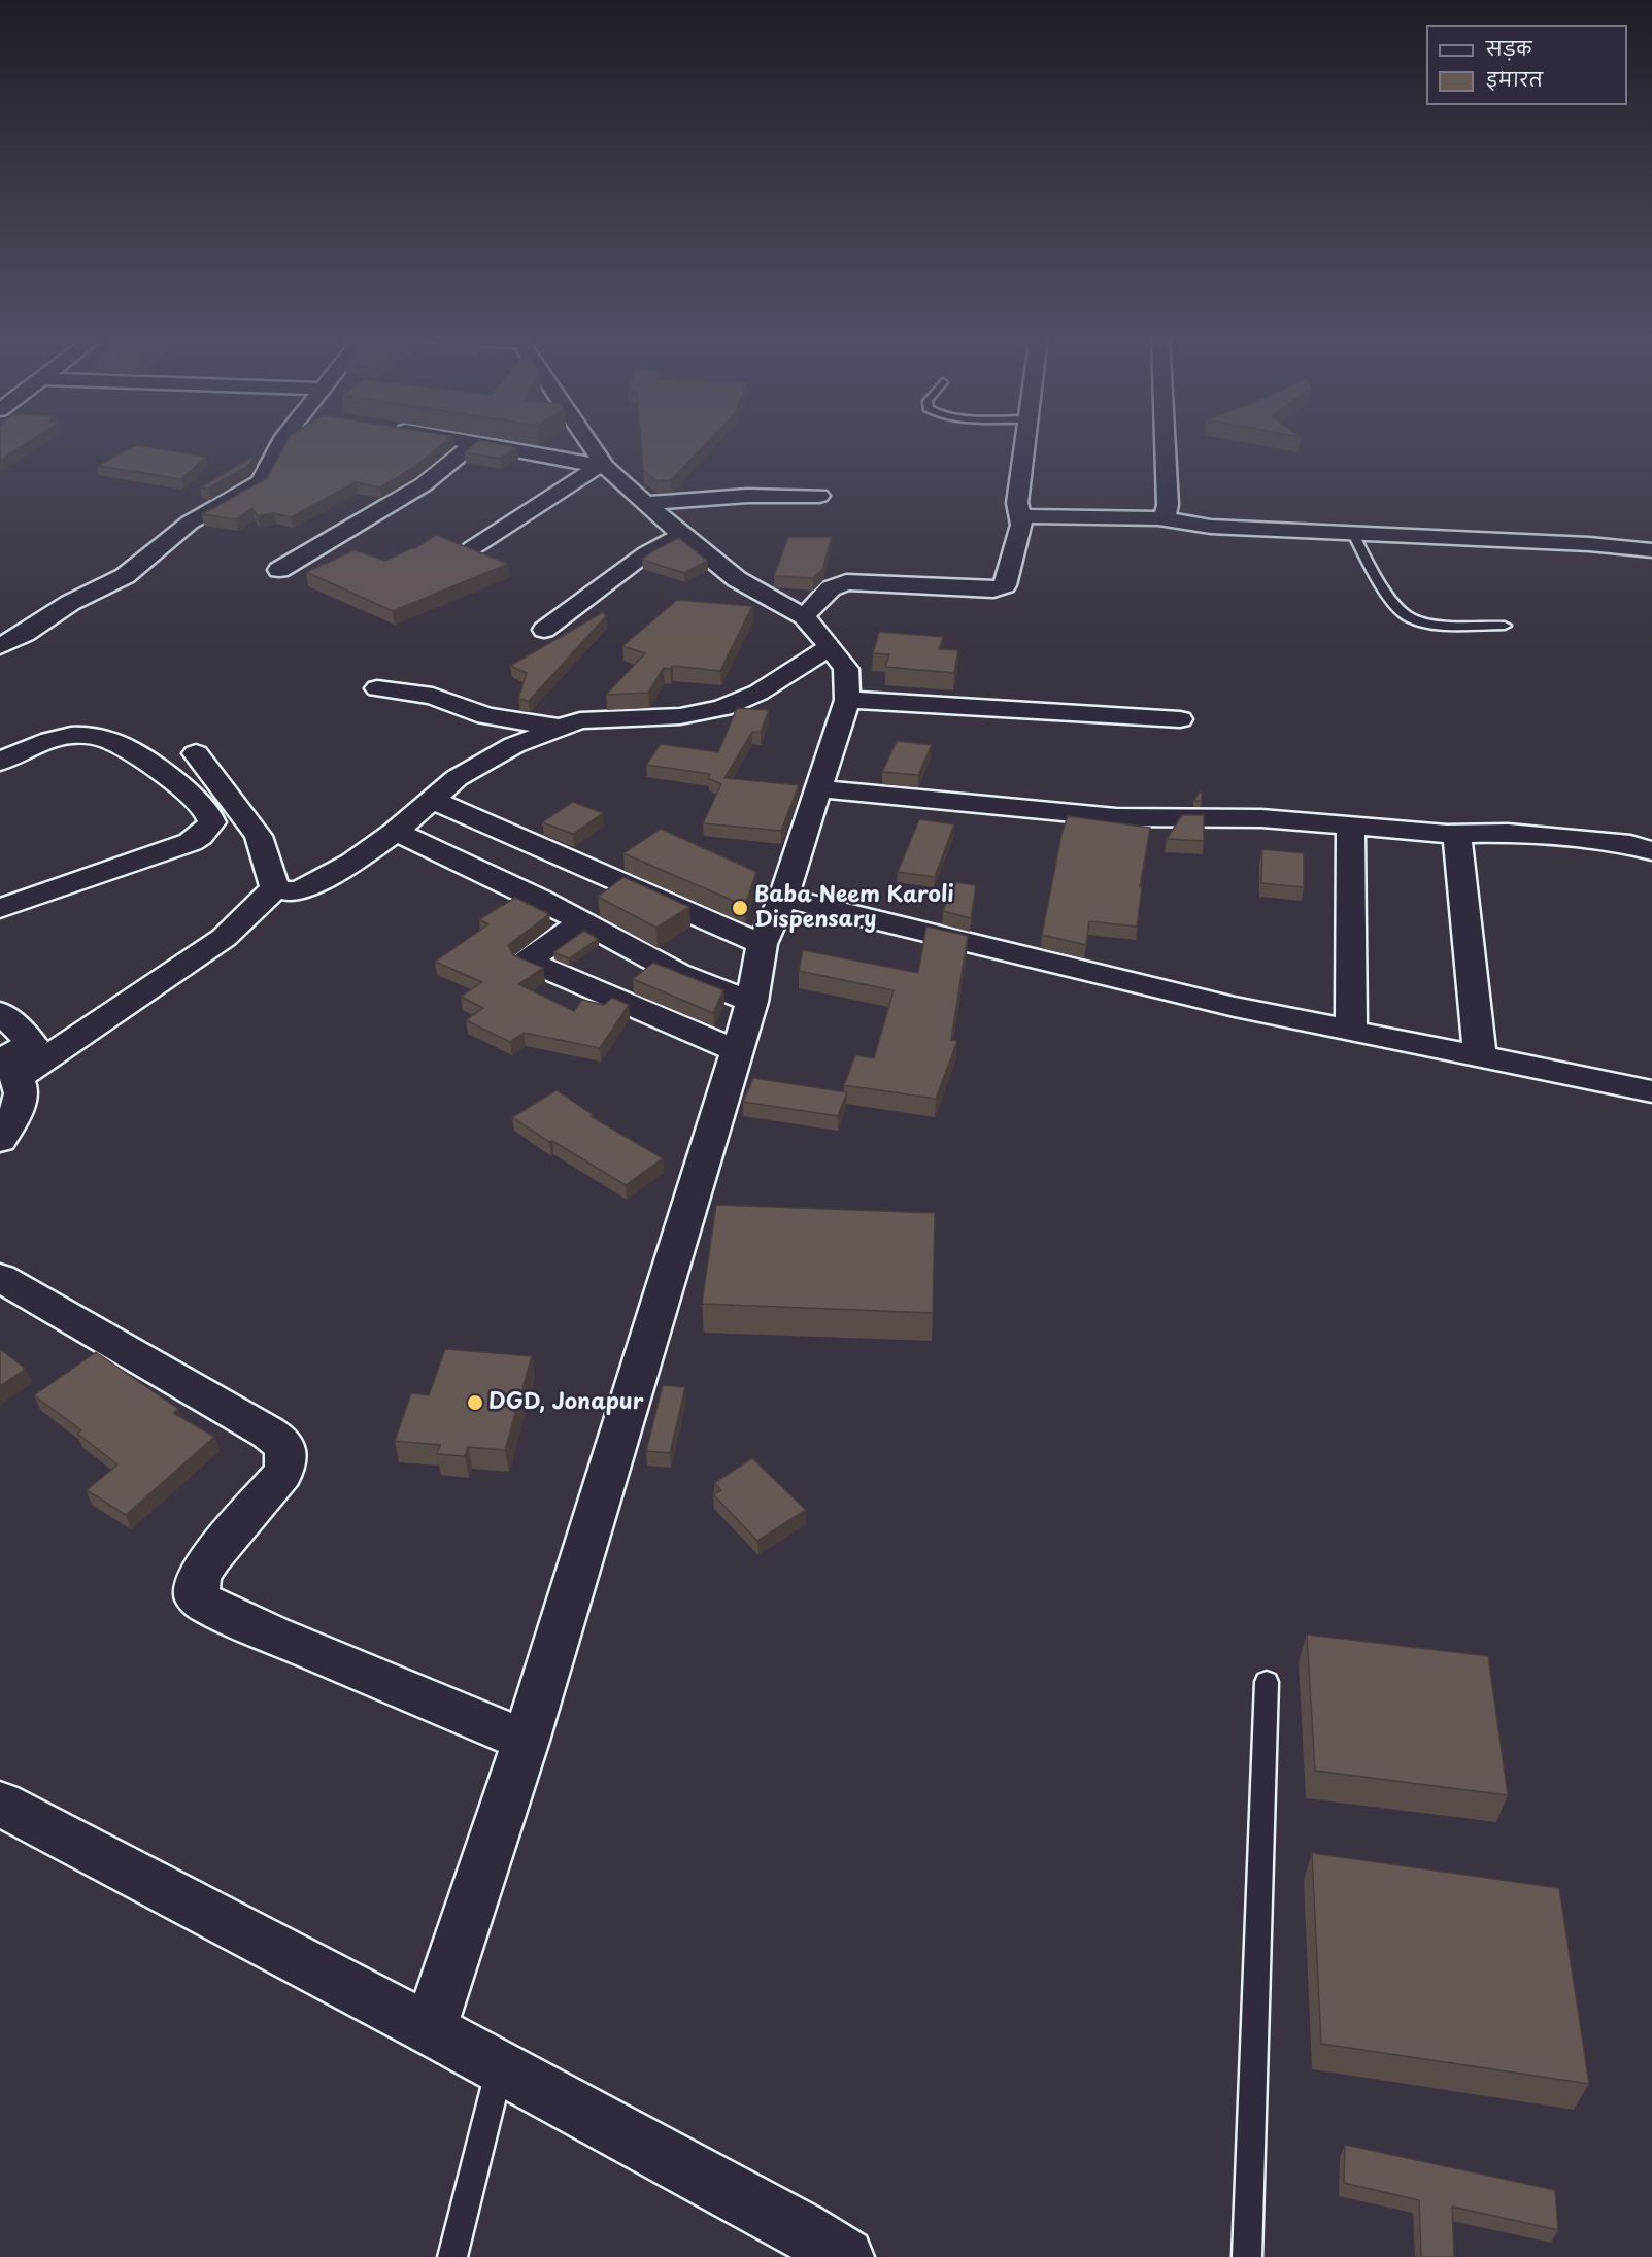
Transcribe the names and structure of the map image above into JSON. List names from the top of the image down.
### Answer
{
  "places": ["Baba Neem Karoli Dispensary", "DGD, Jonapur"],
  "legend": ["सड़क", "इमारत"]
}
